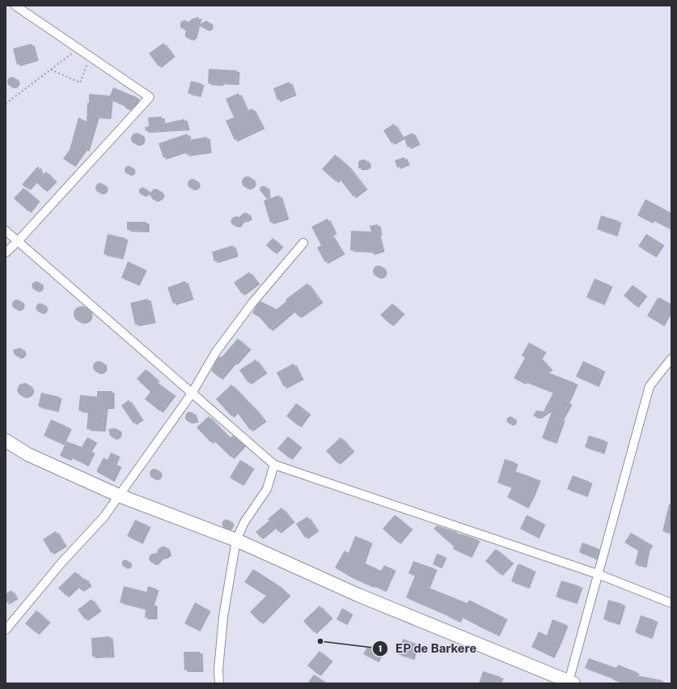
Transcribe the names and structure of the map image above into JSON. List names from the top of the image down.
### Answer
{
  "places": ["EP de Barkere"]
}
